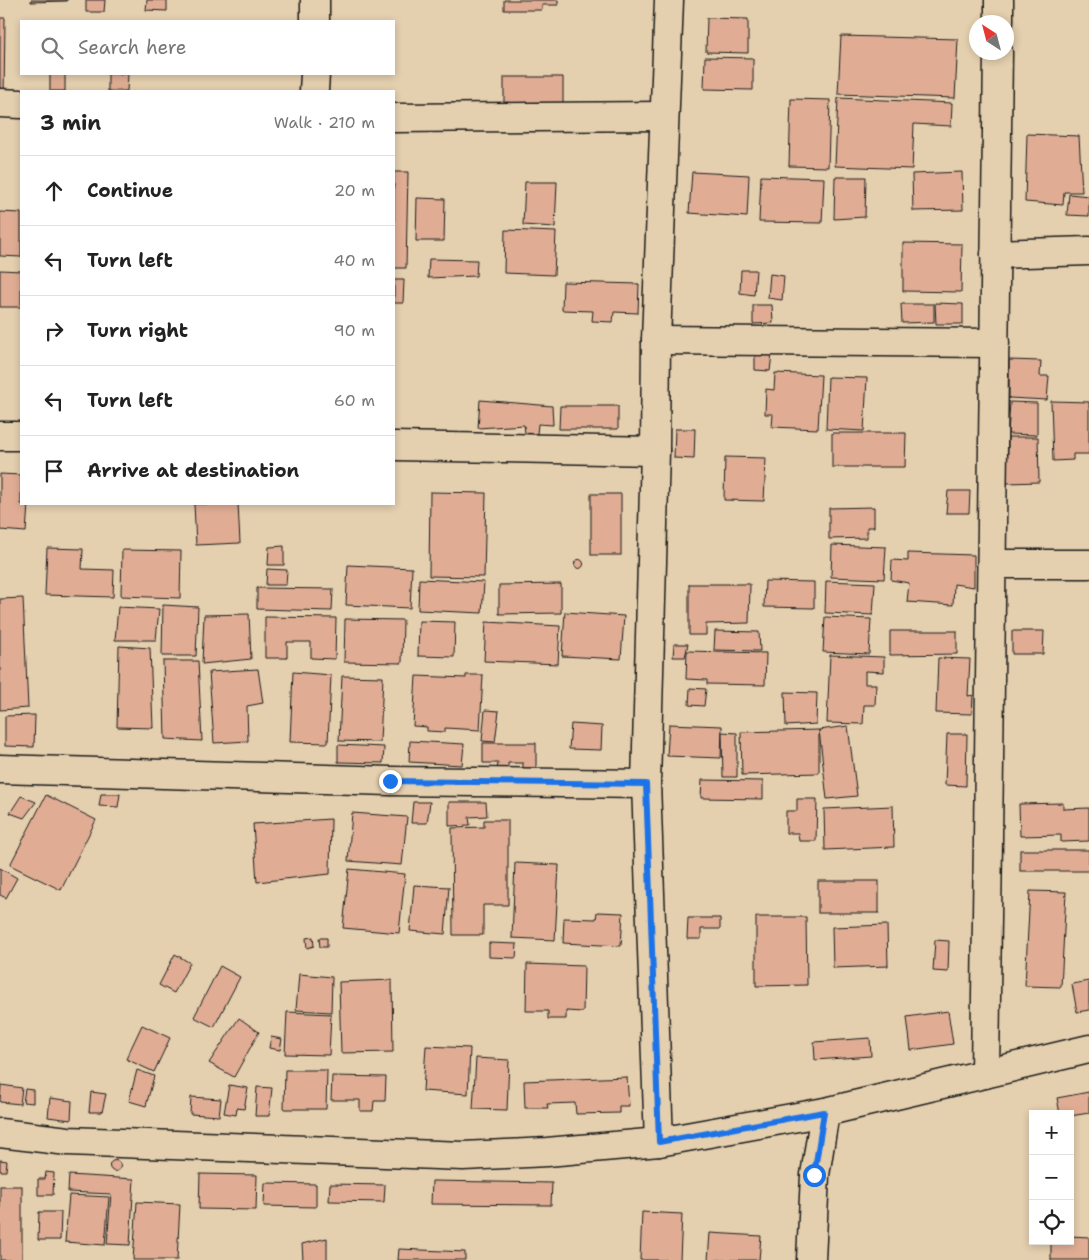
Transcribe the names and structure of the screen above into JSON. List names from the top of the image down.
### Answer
{
  "north": "top left",
  "page": {
    "search": "Search here",
    "heading": ["3 min", "Walk · 210 m"],
    "list": [
      ["Continue", "20 m"],
      ["Turn left", "40 m"],
      ["Turn right", "90 m"],
      ["Turn left", "60 m"],
      "Arrive at destination"
    ],
    "map_buttons": ["+", "−"]
  }
}
